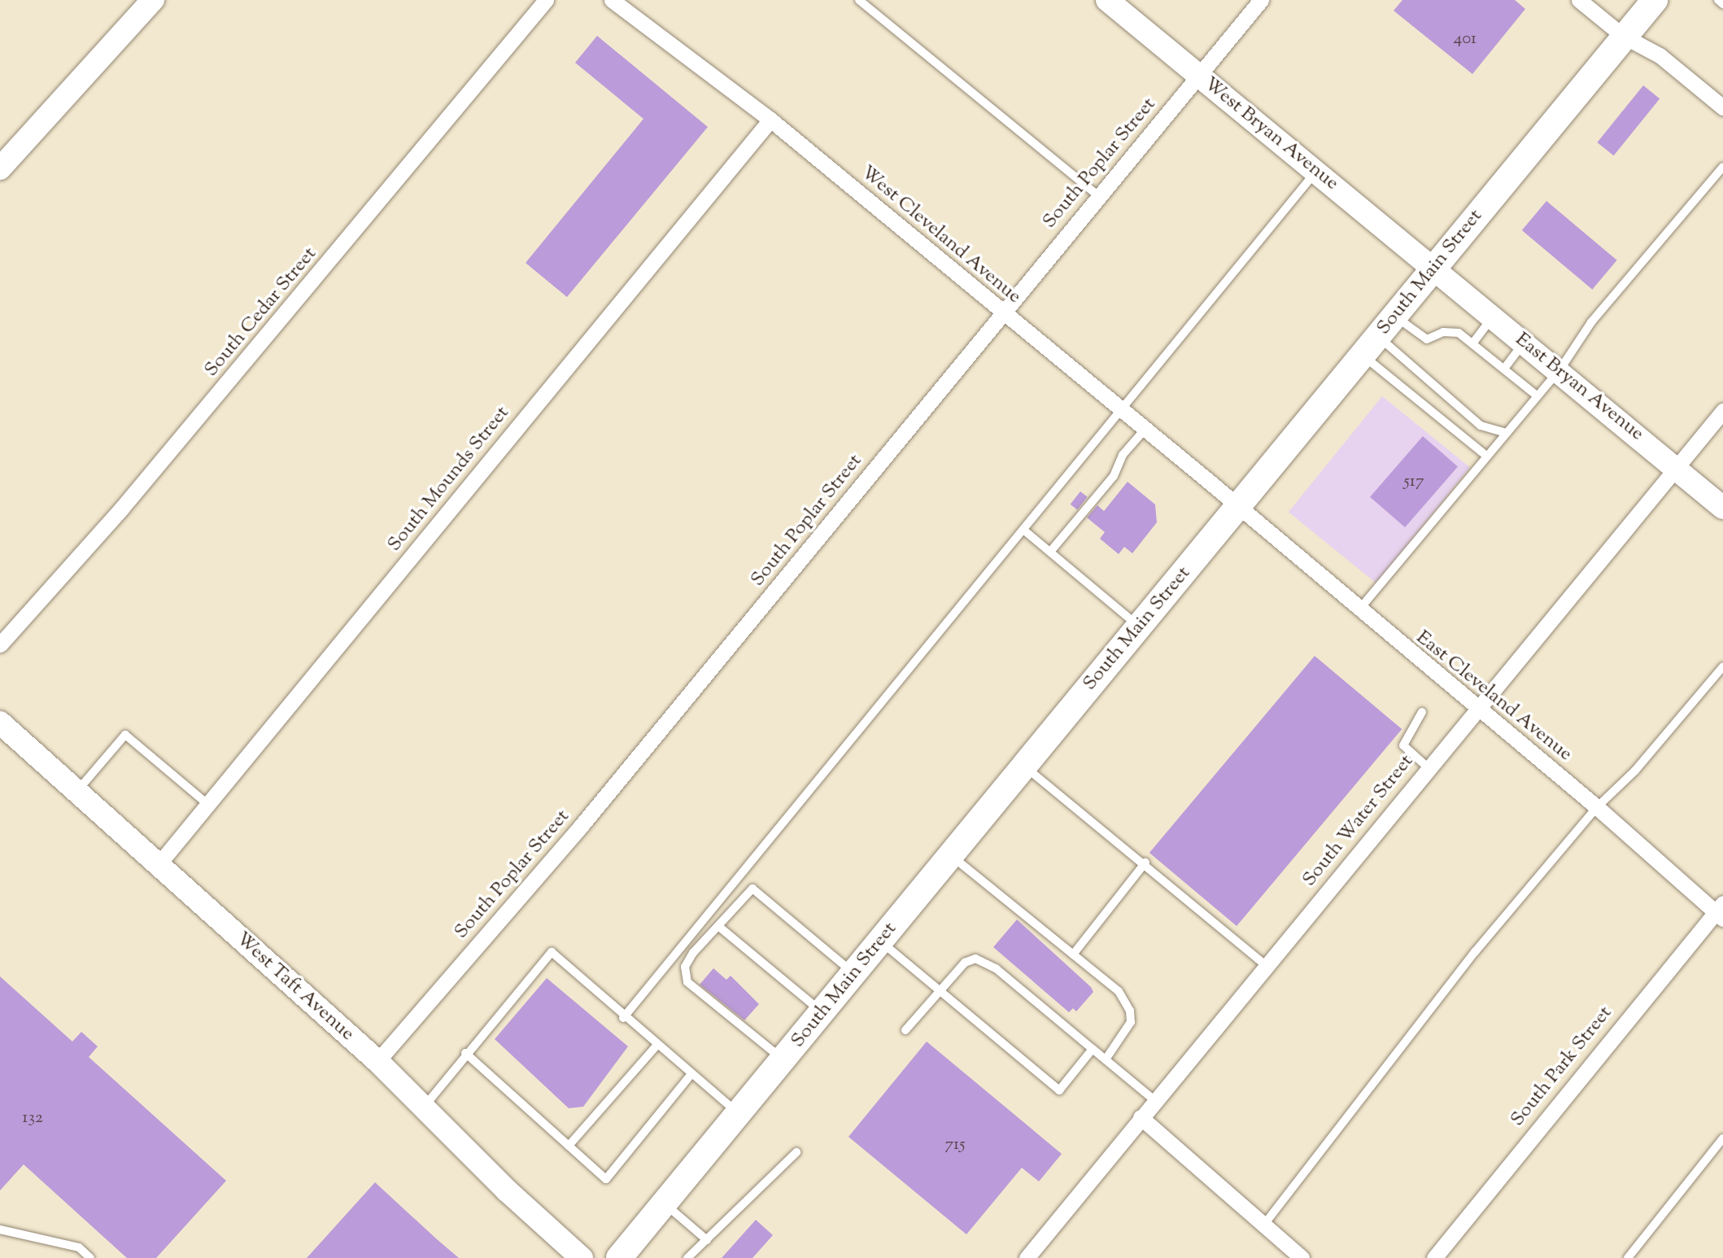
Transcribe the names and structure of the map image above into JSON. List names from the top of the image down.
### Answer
{
  "streets": {
    "main road": ["South Main Street"],
    "street": [
      "West Bryan Avenue",
      "South Poplar Street",
      "West Cleveland Avenue",
      "South Cedar Street",
      "East Bryan Avenue",
      "South Mounds Street",
      "East Cleveland Avenue",
      "South Water Street",
      "West Taft Avenue",
      "South Park Street"
    ]
  },
  "crossings": [
    ["West Bryan Avenue", "South Poplar Street"],
    ["West Bryan Avenue", "South Main Street"],
    ["West Bryan Avenue", "East Bryan Avenue"],
    ["South Poplar Street", "West Cleveland Avenue"],
    ["South Poplar Street", "West Taft Avenue"],
    ["West Cleveland Avenue", "South Main Street"],
    ["West Cleveland Avenue", "South Mounds Street"],
    ["West Cleveland Avenue", "East Cleveland Avenue"],
    ["South Main Street", "East Bryan Avenue"],
    ["South Main Street", "East Cleveland Avenue"],
    ["East Bryan Avenue", "South Water Street"],
    ["South Mounds Street", "West Taft Avenue"],
    ["East Cleveland Avenue", "South Water Street"],
    ["East Cleveland Avenue", "South Park Street"]
  ],
  "house_numbers": [
    "401",
    "517",
    "132",
    "715"
  ]
}
